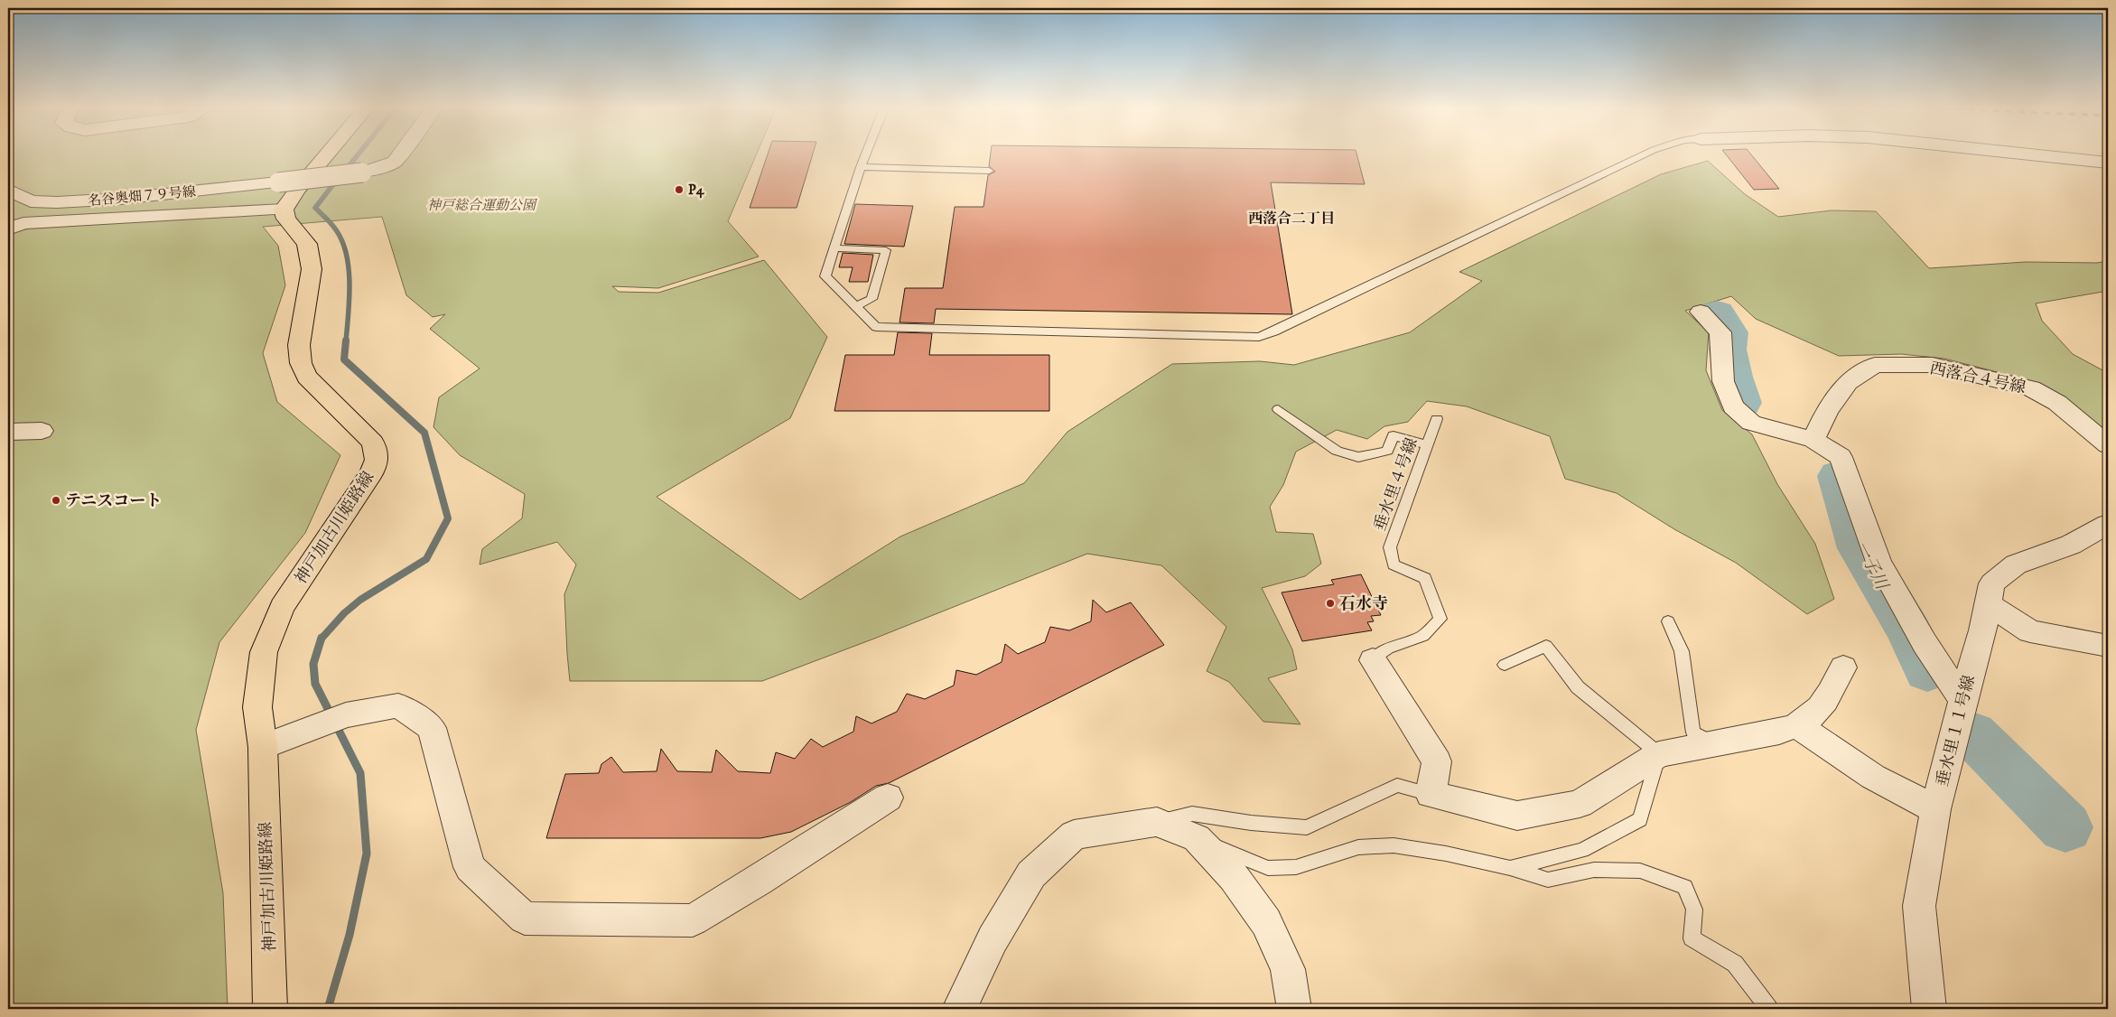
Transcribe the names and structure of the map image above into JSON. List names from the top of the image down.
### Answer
{
  "streets": {
    "main road": ["神戸加古川姫路線"],
    "street": ["名谷奥畑７９号線", "西落合４号線", "垂水里１１号線"],
    "lane": ["垂水里４号線"]
  },
  "districts": ["西落合二丁目"],
  "water": ["一子川"],
  "parks": ["神戸総合運動公園"],
  "places": ["P4", "テニスコート", "石水寺"]
}
